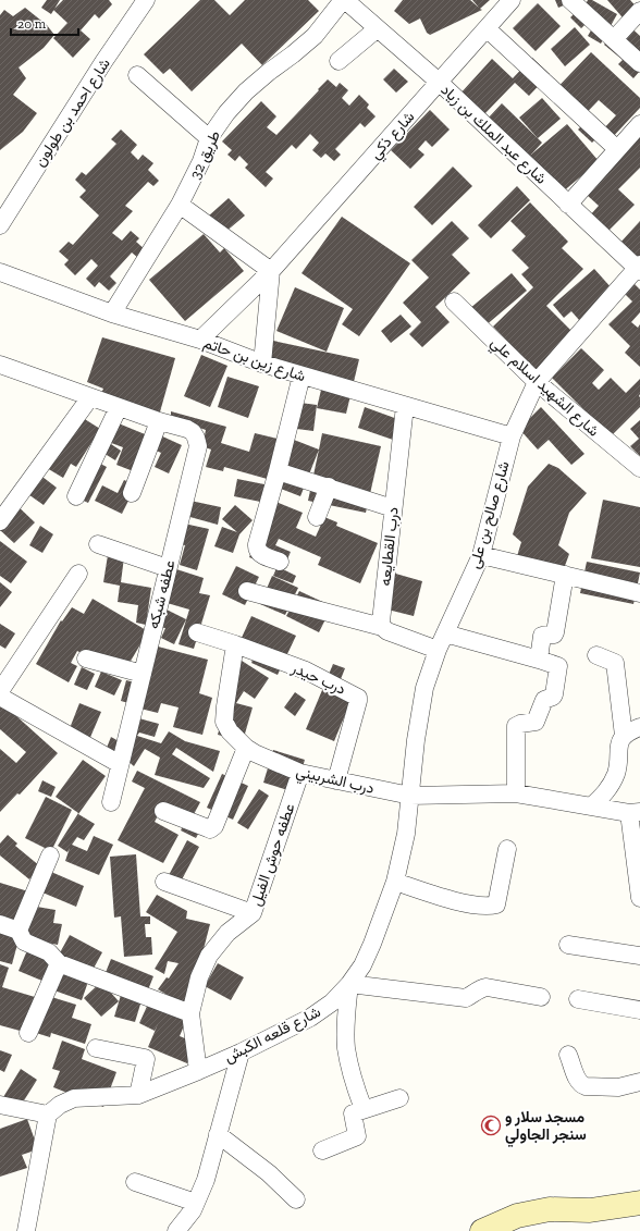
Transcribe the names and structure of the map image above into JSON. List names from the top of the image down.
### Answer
{
  "streets": {
    "street": [
      "شارع احمد بن طولون",
      "شارع عبد الملك بن زياد",
      "شارع ذكي",
      "طريق 32",
      "شارع زين بن حاتم",
      "شارع الشهيد اسلام علي",
      "شارع صالح بن على",
      "درب القطايعه",
      "عطفه شبكه",
      "درب حيدر",
      "درب الشربيني",
      "عطفه حوش الفيل",
      "شارع قلعه الكبش"
    ]
  },
  "crossings": [
    ["شارع عبد الملك بن زياد", "شارع ذكي"],
    ["شارع عبد الملك بن زياد", "طريق 32"],
    ["شارع عبد الملك بن زياد", "شارع صالح بن على"],
    ["شارع ذكي", "شارع زين بن حاتم"],
    ["طريق 32", "شارع زين بن حاتم"],
    ["شارع زين بن حاتم", "شارع صالح بن على"],
    ["شارع زين بن حاتم", "درب القطايعه"],
    ["شارع الشهيد اسلام علي", "شارع صالح بن على"],
    ["شارع صالح بن على", "درب الشربيني"],
    ["شارع صالح بن على", "شارع قلعه الكبش"],
    ["درب حيدر", "درب الشربيني"],
    ["درب الشربيني", "عطفه حوش الفيل"],
    ["درب الشربيني", "شارع قلعه الكبش"],
    ["عطفه حوش الفيل", "شارع قلعه الكبش"]
  ],
  "places": {
    "mosque": ["مسجد سلار و سنجر الجاولي"]
  },
  "scale_bar": "20 m"
}
